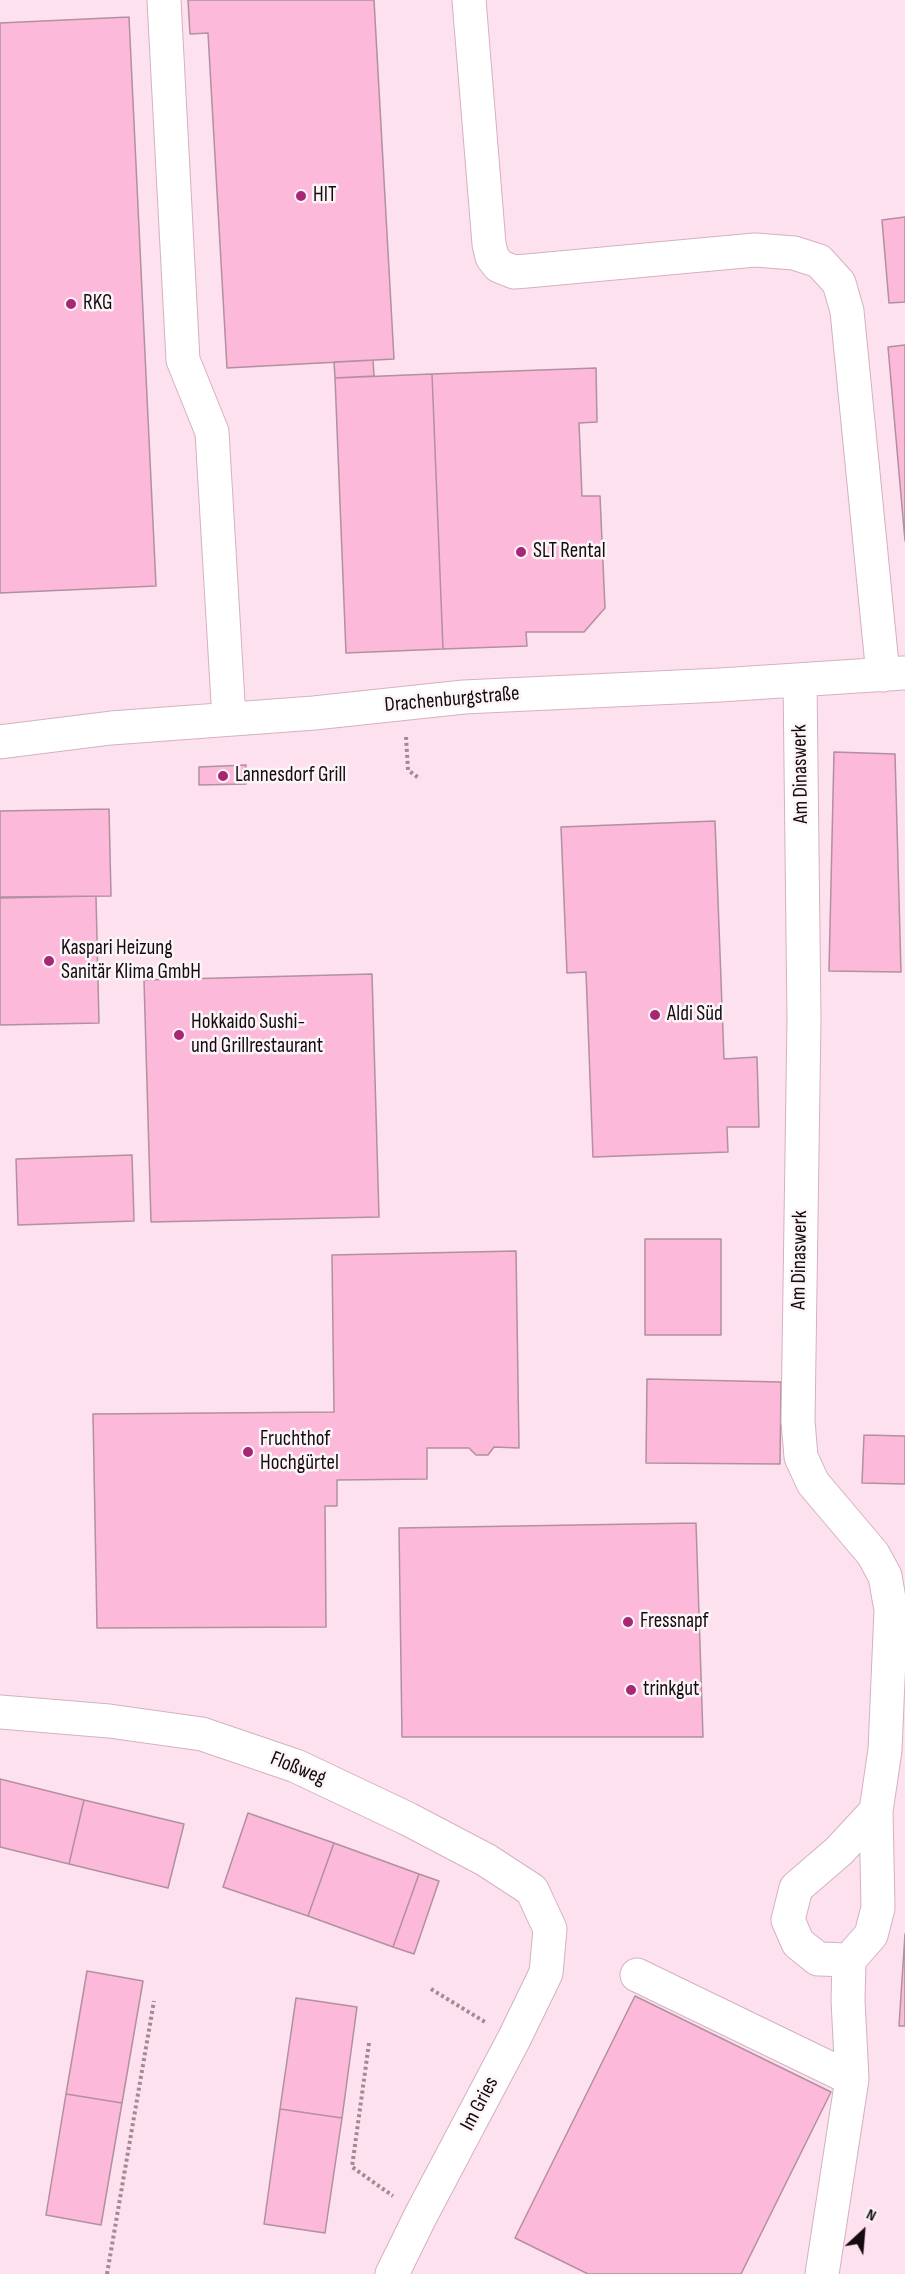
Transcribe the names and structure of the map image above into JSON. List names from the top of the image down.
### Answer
{
  "streets": {
    "street": [
      "Drachenburgstraße",
      "Am Dinaswerk",
      "Floßweg",
      "Im Gries"
    ]
  },
  "crossings": [
    ["Drachenburgstraße", "Am Dinaswerk"],
    ["Floßweg", "Im Gries"]
  ],
  "places": [
    "HIT",
    "RKG",
    "SLT Rental",
    "Lannesdorf Grill",
    "Kaspari Heizung Sanitär Klima GmbH",
    "Aldi Süd",
    "Hokkaido Sushi- und Grillrestaurant",
    "Fruchthof Hochgürtel",
    "Fressnapf",
    "trinkgut"
  ],
  "north": "top right"
}
